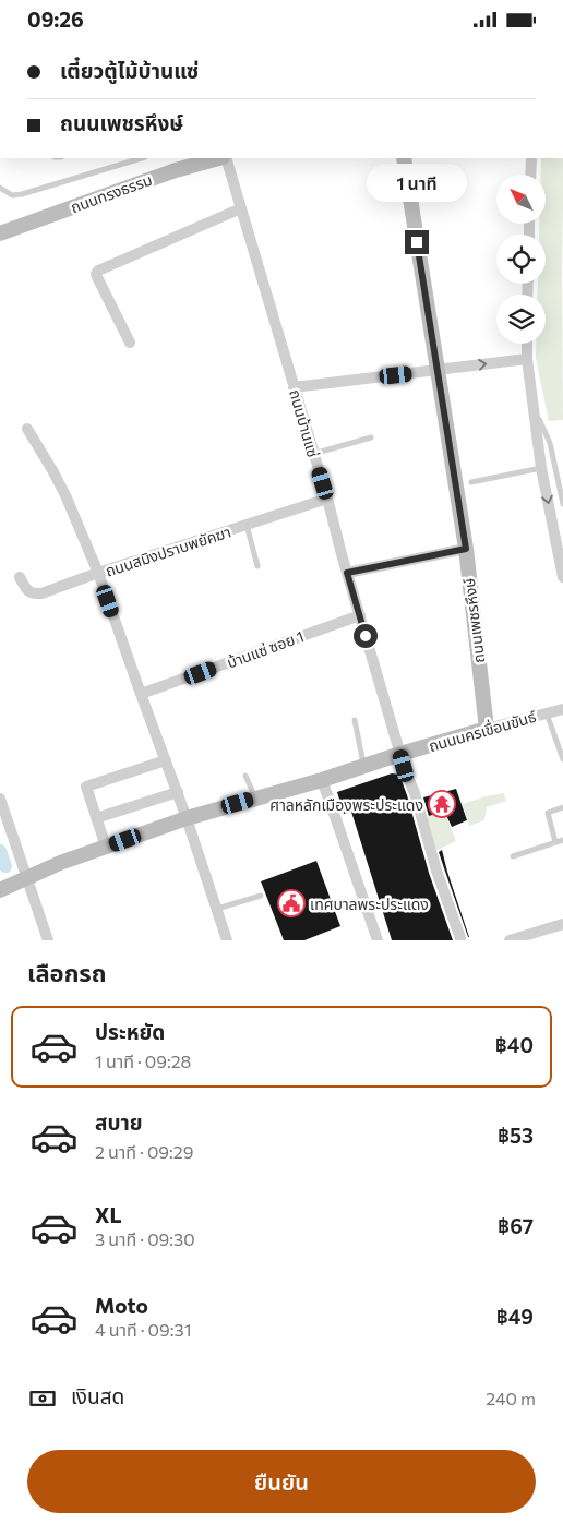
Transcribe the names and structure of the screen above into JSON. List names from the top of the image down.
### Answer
{
  "streets": {
    "main road": ["ถนนทรงธรรม", "ถนนเพชรหึงษ์", "ถนนนครเขื่อนขันธ์"],
    "street": ["ถนนบ้านแซ่", "ถนนสมิงปราบพยัคฆา", "บ้านแซ่ ซอย 1"]
  },
  "crossings": [
    ["ถนนบ้านแซ่", "ถนนสมิงปราบพยัคฆา"],
    ["ถนนบ้านแซ่", "บ้านแซ่ ซอย 1"],
    ["ถนนบ้านแซ่", "ถนนนครเขื่อนขันธ์"],
    ["ถนนสมิงปราบพยัคฆา", "บ้านแซ่ ซอย 1"],
    ["ถนนสมิงปราบพยัคฆา", "ถนนนครเขื่อนขันธ์"],
    ["ถนนเพชรหึงษ์", "ถนนนครเขื่อนขันธ์"]
  ],
  "places": {
    "temple": ["ศาลหลักเมืองพระประแดง"],
    "public building": ["เทศบาลพระประแดง"]
  },
  "north": "top left",
  "page": {
    "status": "09:26",
    "banner": ["เตี๋ยวตู้ไม้บ้านแซ่", "ถนนเพชรหึงษ์"],
    "bubble": "1 นาที",
    "heading": "เลือกรถ",
    "list": [
      {
        "name": "ประหยัด",
        "note": "1 นาที · 09:28",
        "value": "฿40"
      },
      {
        "name": "สบาย",
        "note": "2 นาที · 09:29",
        "value": "฿53"
      },
      {
        "name": "XL",
        "note": "3 นาที · 09:30",
        "value": "฿67"
      },
      {
        "name": "Moto",
        "note": "4 นาที · 09:31",
        "value": "฿49"
      }
    ],
    "pay": ["เงินสด", "240 m"],
    "buttons": "ยืนยัน"
  }
}
